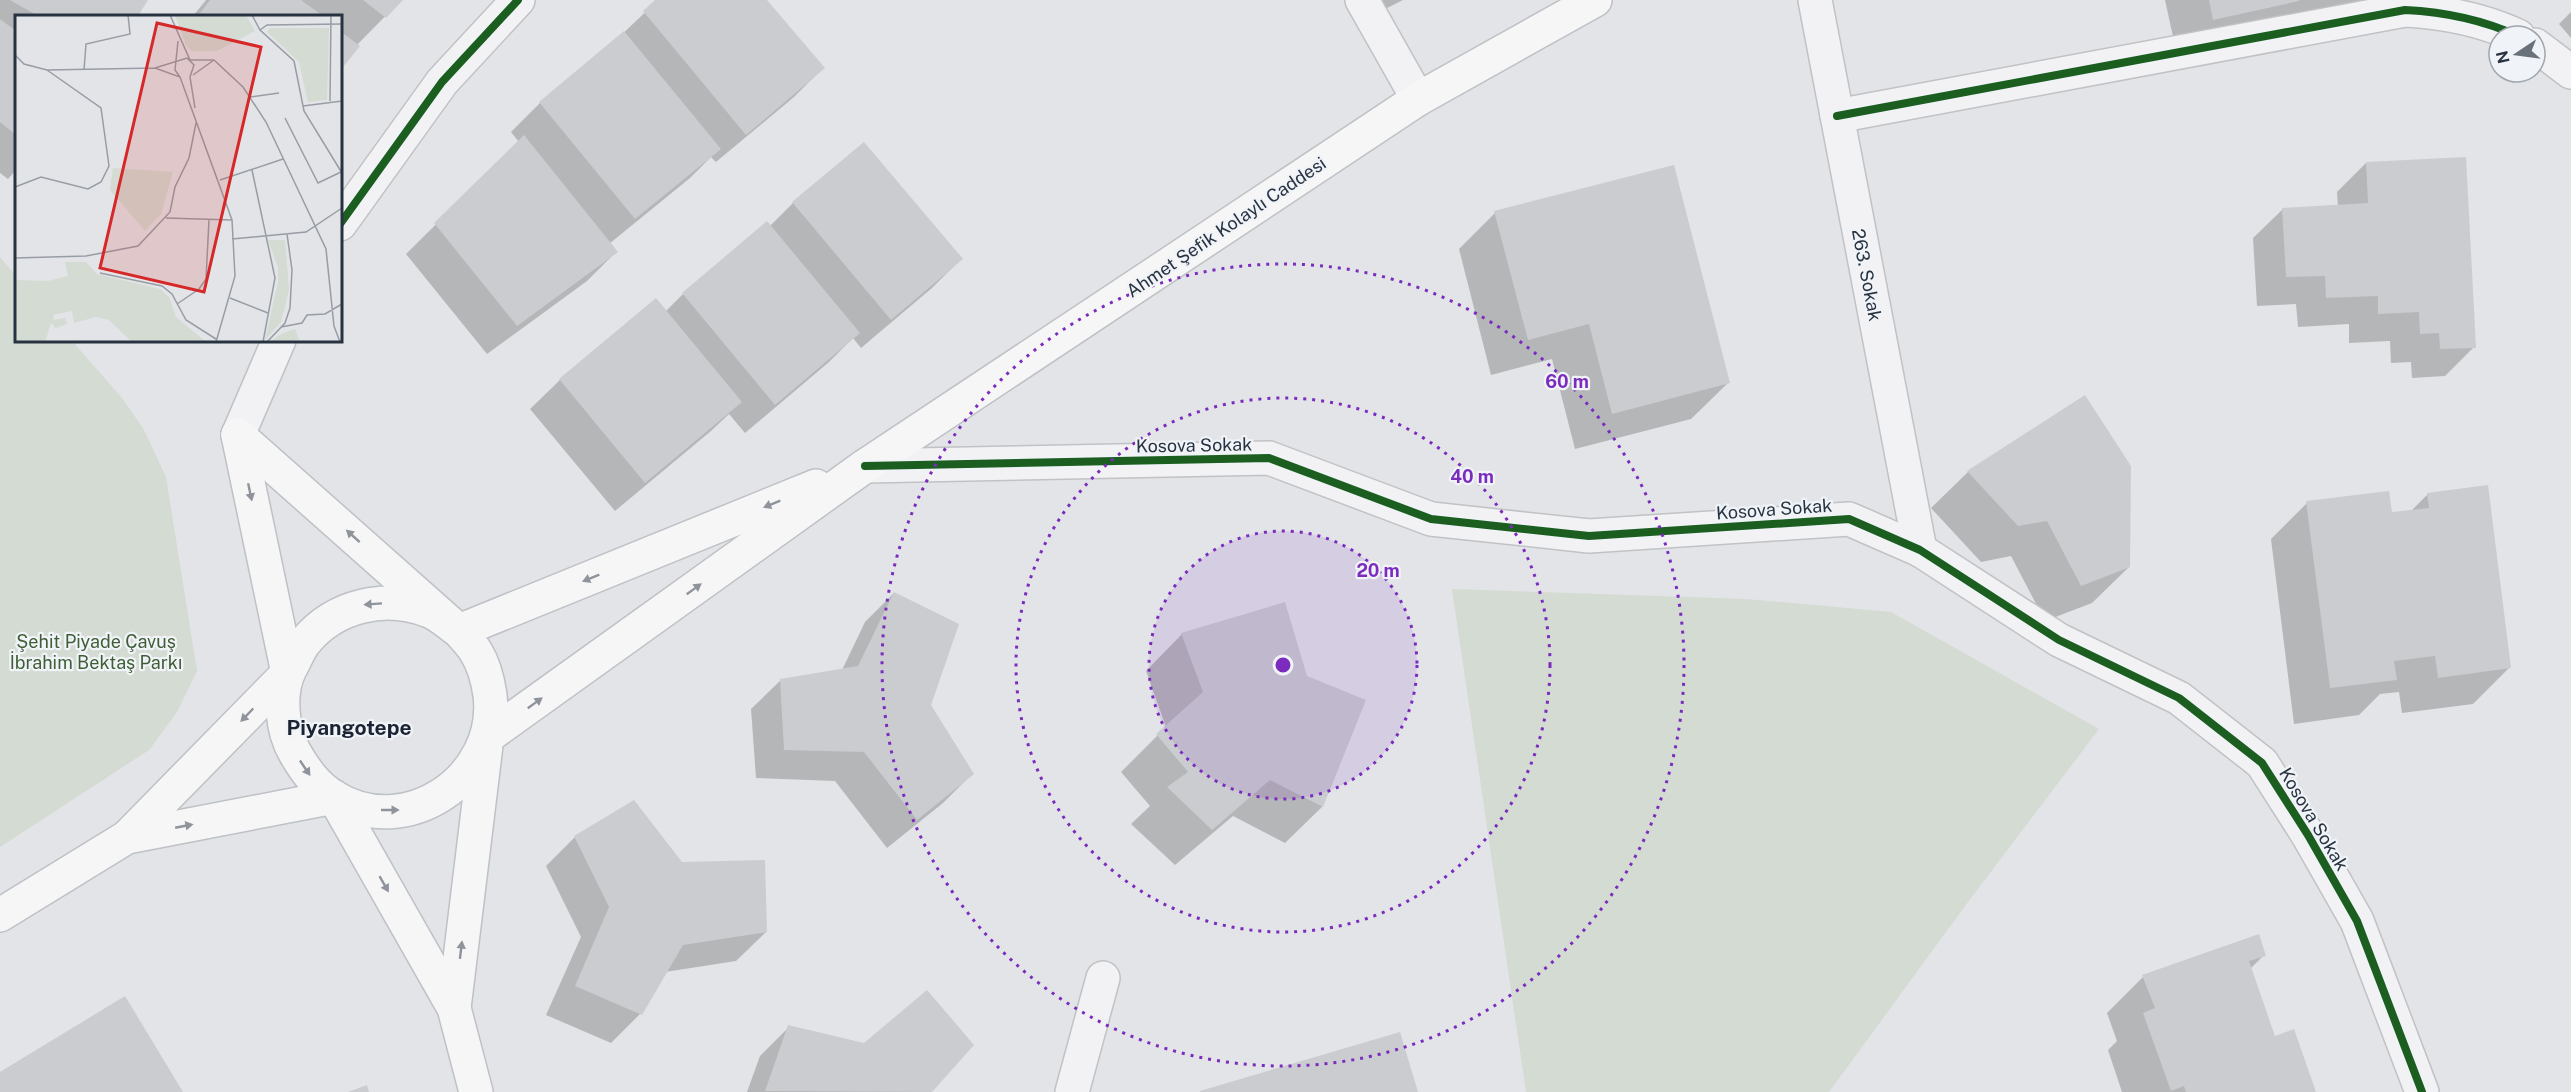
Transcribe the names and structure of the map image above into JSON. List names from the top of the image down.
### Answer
{
  "streets": {
    "main road": ["Ahmet Şefik Kolaylı Caddesi"],
    "street": ["263. Sokak", "Kosova Sokak"]
  },
  "crossings": [
    ["Ahmet Şefik Kolaylı Caddesi", "Kosova Sokak"],
    ["263. Sokak", "Kosova Sokak"]
  ],
  "districts": ["Piyangotepe"],
  "parks": ["Şehit Piyade Çavuş İbrahim Bektaş Parkı"],
  "north": "left",
  "rings": ["60 m", "40 m", "20 m"]
}
